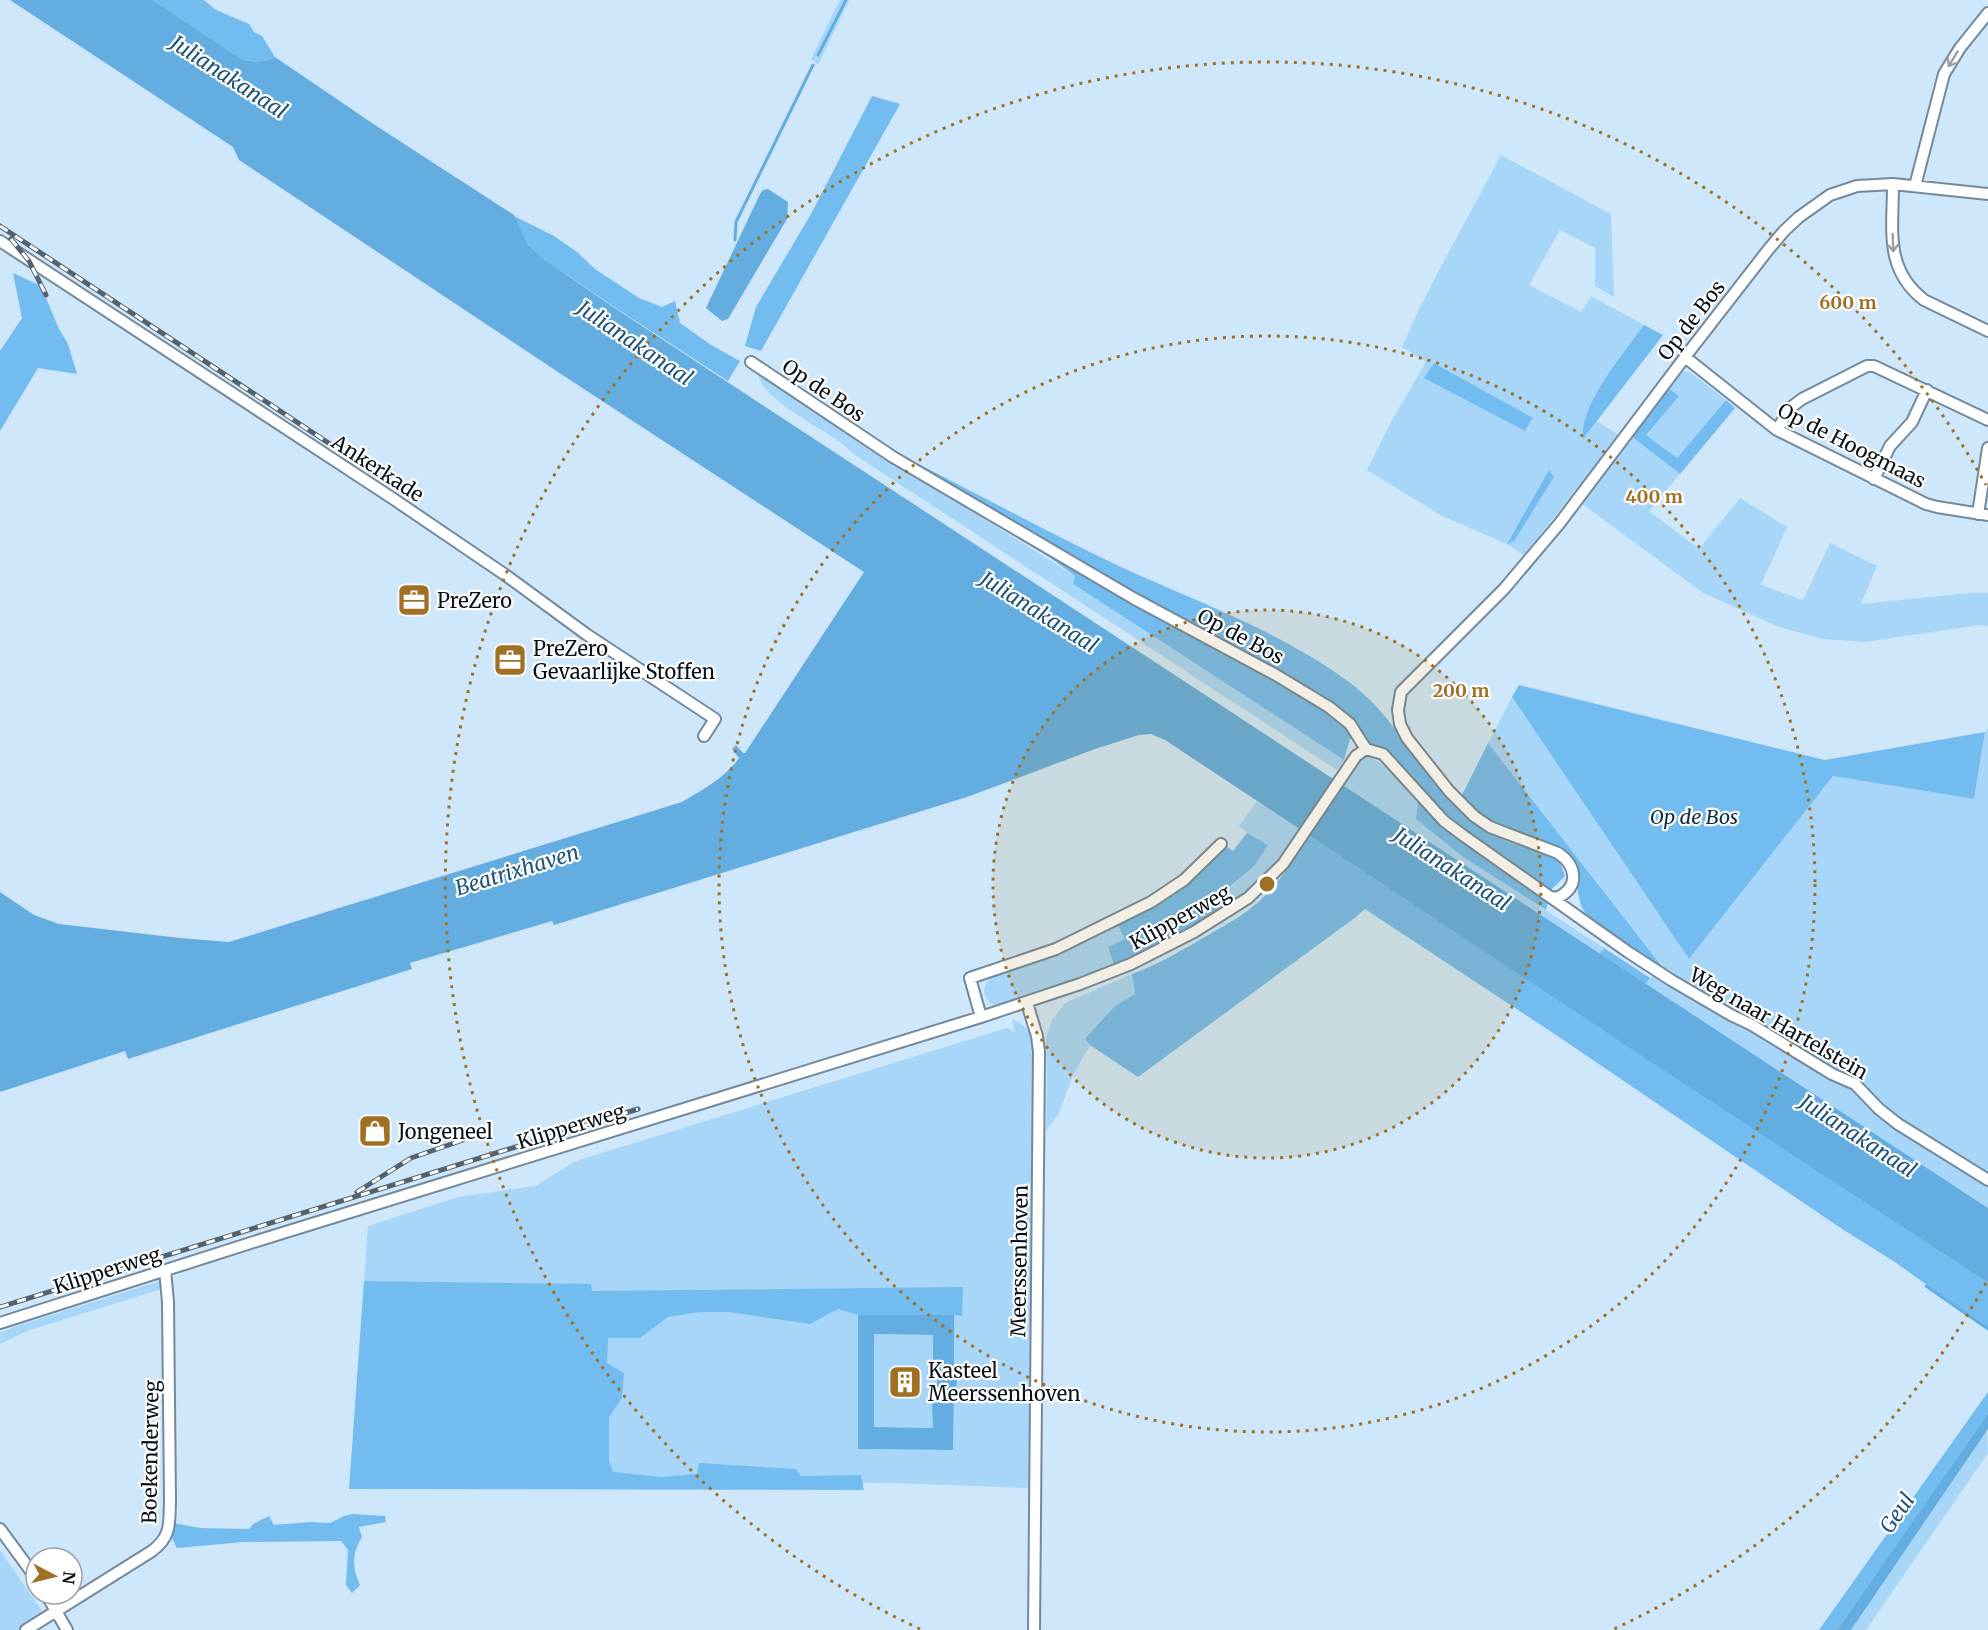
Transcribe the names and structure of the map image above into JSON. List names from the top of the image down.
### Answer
{
  "streets": {
    "street": [
      "Op de Bos",
      "Op de Hoogmaas",
      "Ankerkade",
      "Klipperweg",
      "Weg naar Hartelstein",
      "Meerssenhoven",
      "Boekenderweg"
    ]
  },
  "crossings": [
    ["Op de Bos", "Op de Hoogmaas"],
    ["Op de Bos", "Klipperweg"],
    ["Op de Bos", "Weg naar Hartelstein"],
    ["Klipperweg", "Meerssenhoven"],
    ["Klipperweg", "Boekenderweg"]
  ],
  "water": ["Julianakanaal", "Beatrixhaven", "Geul"],
  "parks": ["Op de Bos"],
  "places": {
    "office": ["PreZero", "PreZero Gevaarlijke Stoffen"],
    "shop": ["Jongeneel"],
    "building": ["Kasteel Meerssenhoven"]
  },
  "north": "right",
  "rings": ["600 m", "400 m", "200 m"]
}
